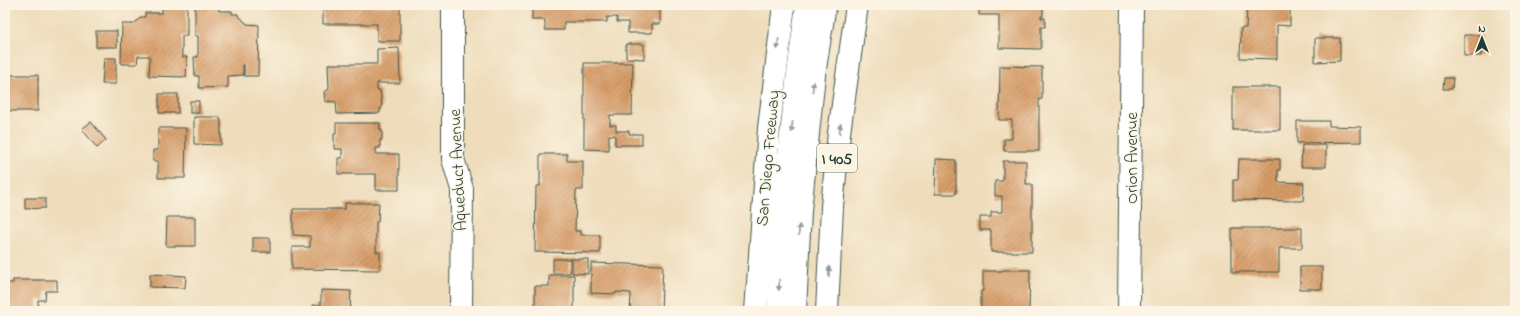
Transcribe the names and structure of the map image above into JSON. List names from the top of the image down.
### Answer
{
  "streets": {
    "main road": [
      "San Diego Freeway",
      "I 405",
      "Orion Avenue",
      "Aqueduct Avenue"
    ]
  },
  "north": "top"
}
